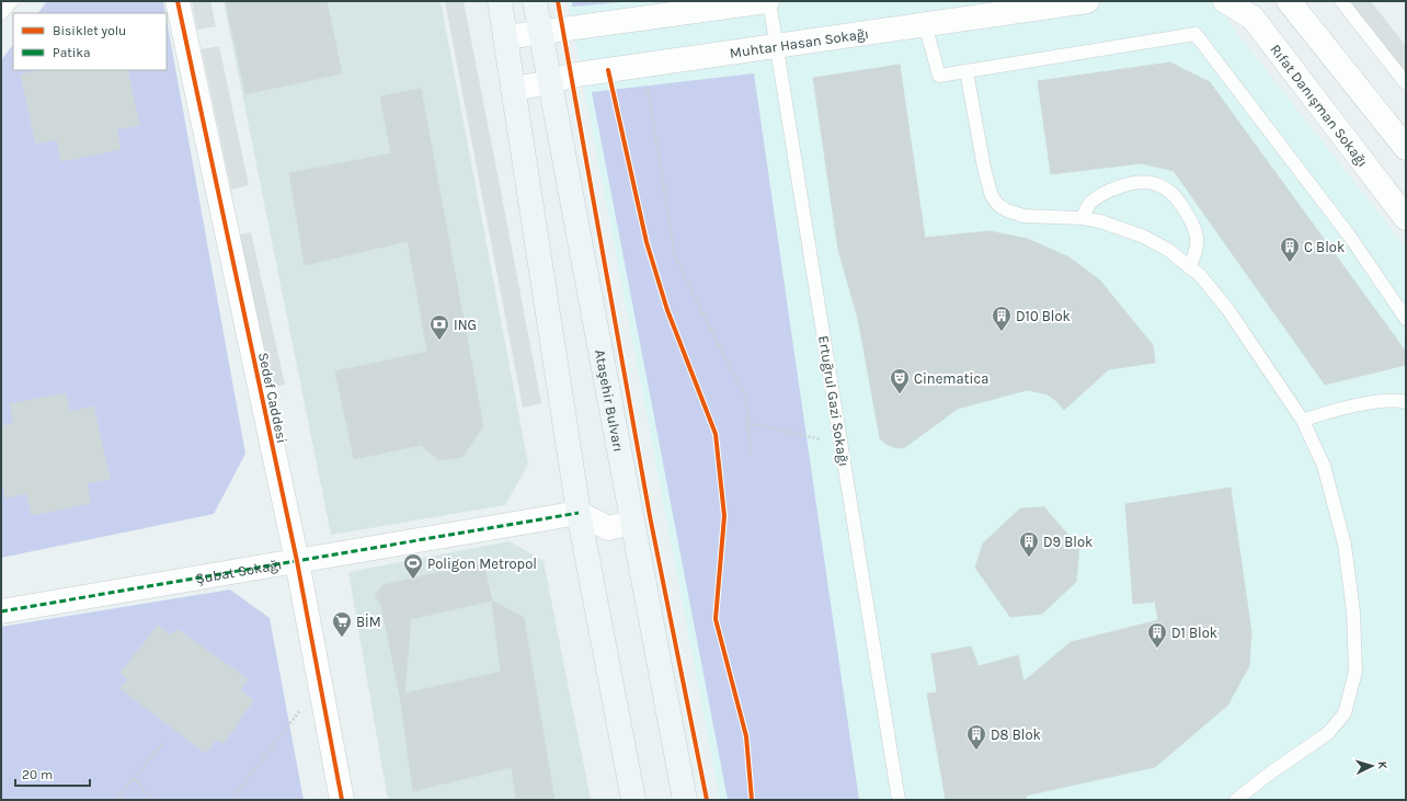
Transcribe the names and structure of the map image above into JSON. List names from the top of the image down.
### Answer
{
  "streets": {
    "main road": ["Ataşehir Bulvarı"],
    "street": [
      "Muhtar Hasan Sokağı",
      "Rıfat Danışman Sokağı",
      "Sedef Caddesi",
      "Şubat Sokağı"
    ],
    "lane": ["Ertuğrul Gazi Sokağı"]
  },
  "crossings": [
    ["Muhtar Hasan Sokağı", "Ataşehir Bulvarı"],
    ["Muhtar Hasan Sokağı", "Ertuğrul Gazi Sokağı"],
    ["Sedef Caddesi", "Şubat Sokağı"]
  ],
  "places": {
    "building": [
      "C Blok",
      "D10 Blok",
      "D9 Blok",
      "D1 Blok",
      "D8 Blok"
    ],
    "bank": ["ING"],
    "theatre": ["Cinematica"],
    "sports": ["Poligon Metropol"],
    "supermarket": ["BİM"]
  },
  "legend": ["Bisiklet yolu", "Patika"],
  "scale_bar": "20 m",
  "north": "right"
}
